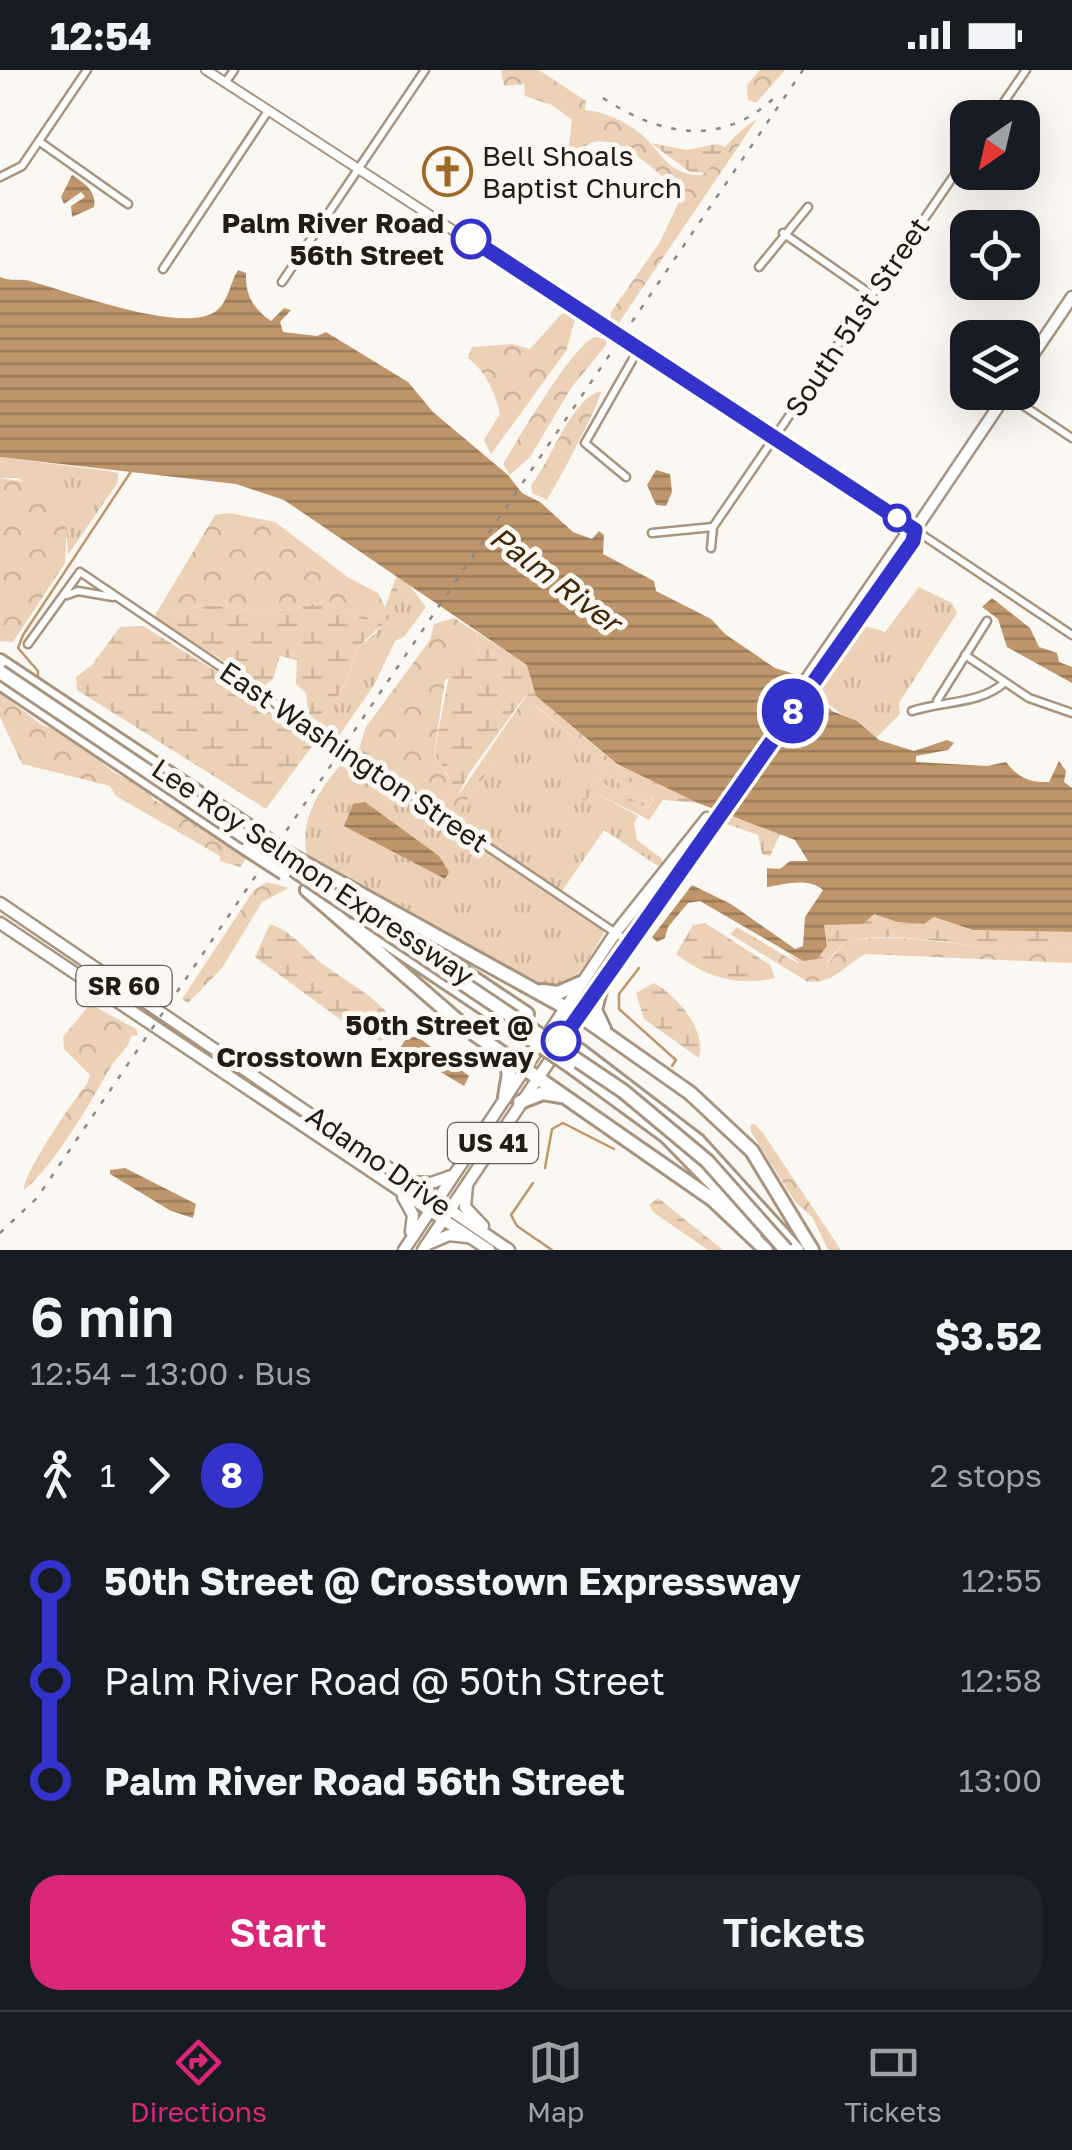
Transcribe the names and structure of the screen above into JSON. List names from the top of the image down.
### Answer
{
  "streets": {
    "highway": ["Lee Roy Selmon Expressway"],
    "main road": ["SR 60", "US 41", "Adamo Drive"],
    "street": ["South 51st Street", "East Washington Street"]
  },
  "crossings": [
    ["East Washington Street", "US 41"],
    ["US 41", "Adamo Drive"]
  ],
  "water": ["Palm River"],
  "places": {
    "church": ["Bell Shoals Baptist Church"],
    "other": ["Palm River Road 56th Street", "50th Street @ Crosstown Expressway"]
  },
  "lines": ["bus line 8"],
  "north": "bottom left",
  "page": {
    "status": "12:54",
    "on_map": "8",
    "heading": ["6 min", "12:54 – 13:00 · Bus", "$3.52"],
    "legs": ["1", "8", "2 stops"],
    "list": [
      {
        "name": "50th Street @ Crosstown Expressway",
        "value": "12:55"
      },
      {
        "name": "Palm River Road @ 50th Street",
        "value": "12:58"
      },
      {
        "name": "Palm River Road 56th Street",
        "value": "13:00"
      }
    ],
    "buttons": ["Start", "Tickets"],
    "tabs": ["Directions", "Map", "Tickets"]
  }
}
